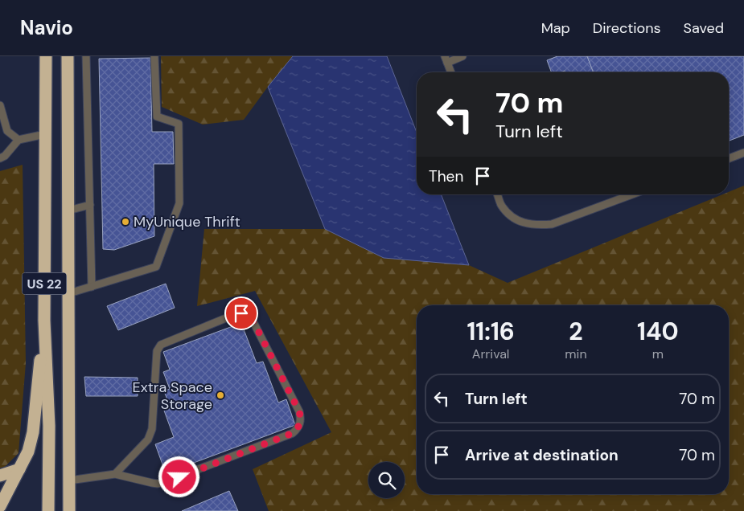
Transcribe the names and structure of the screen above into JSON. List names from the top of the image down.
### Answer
{
  "streets": {
    "highway": ["US 22"]
  },
  "places": ["MyUnique Thrift", "Extra Space Storage"],
  "page": {
    "header": "Navio",
    "nav": ["Map", "Directions", "Saved"],
    "turn": ["70 m", "Turn left"],
    "then": "Then",
    "eta": [
      "11:16",
      "Arrival",
      "2",
      "min",
      "140",
      "m"
    ],
    "list": [
      {
        "name": "Turn left",
        "value": "70 m"
      },
      {
        "name": "Arrive at destination",
        "value": "70 m"
      }
    ]
  }
}
